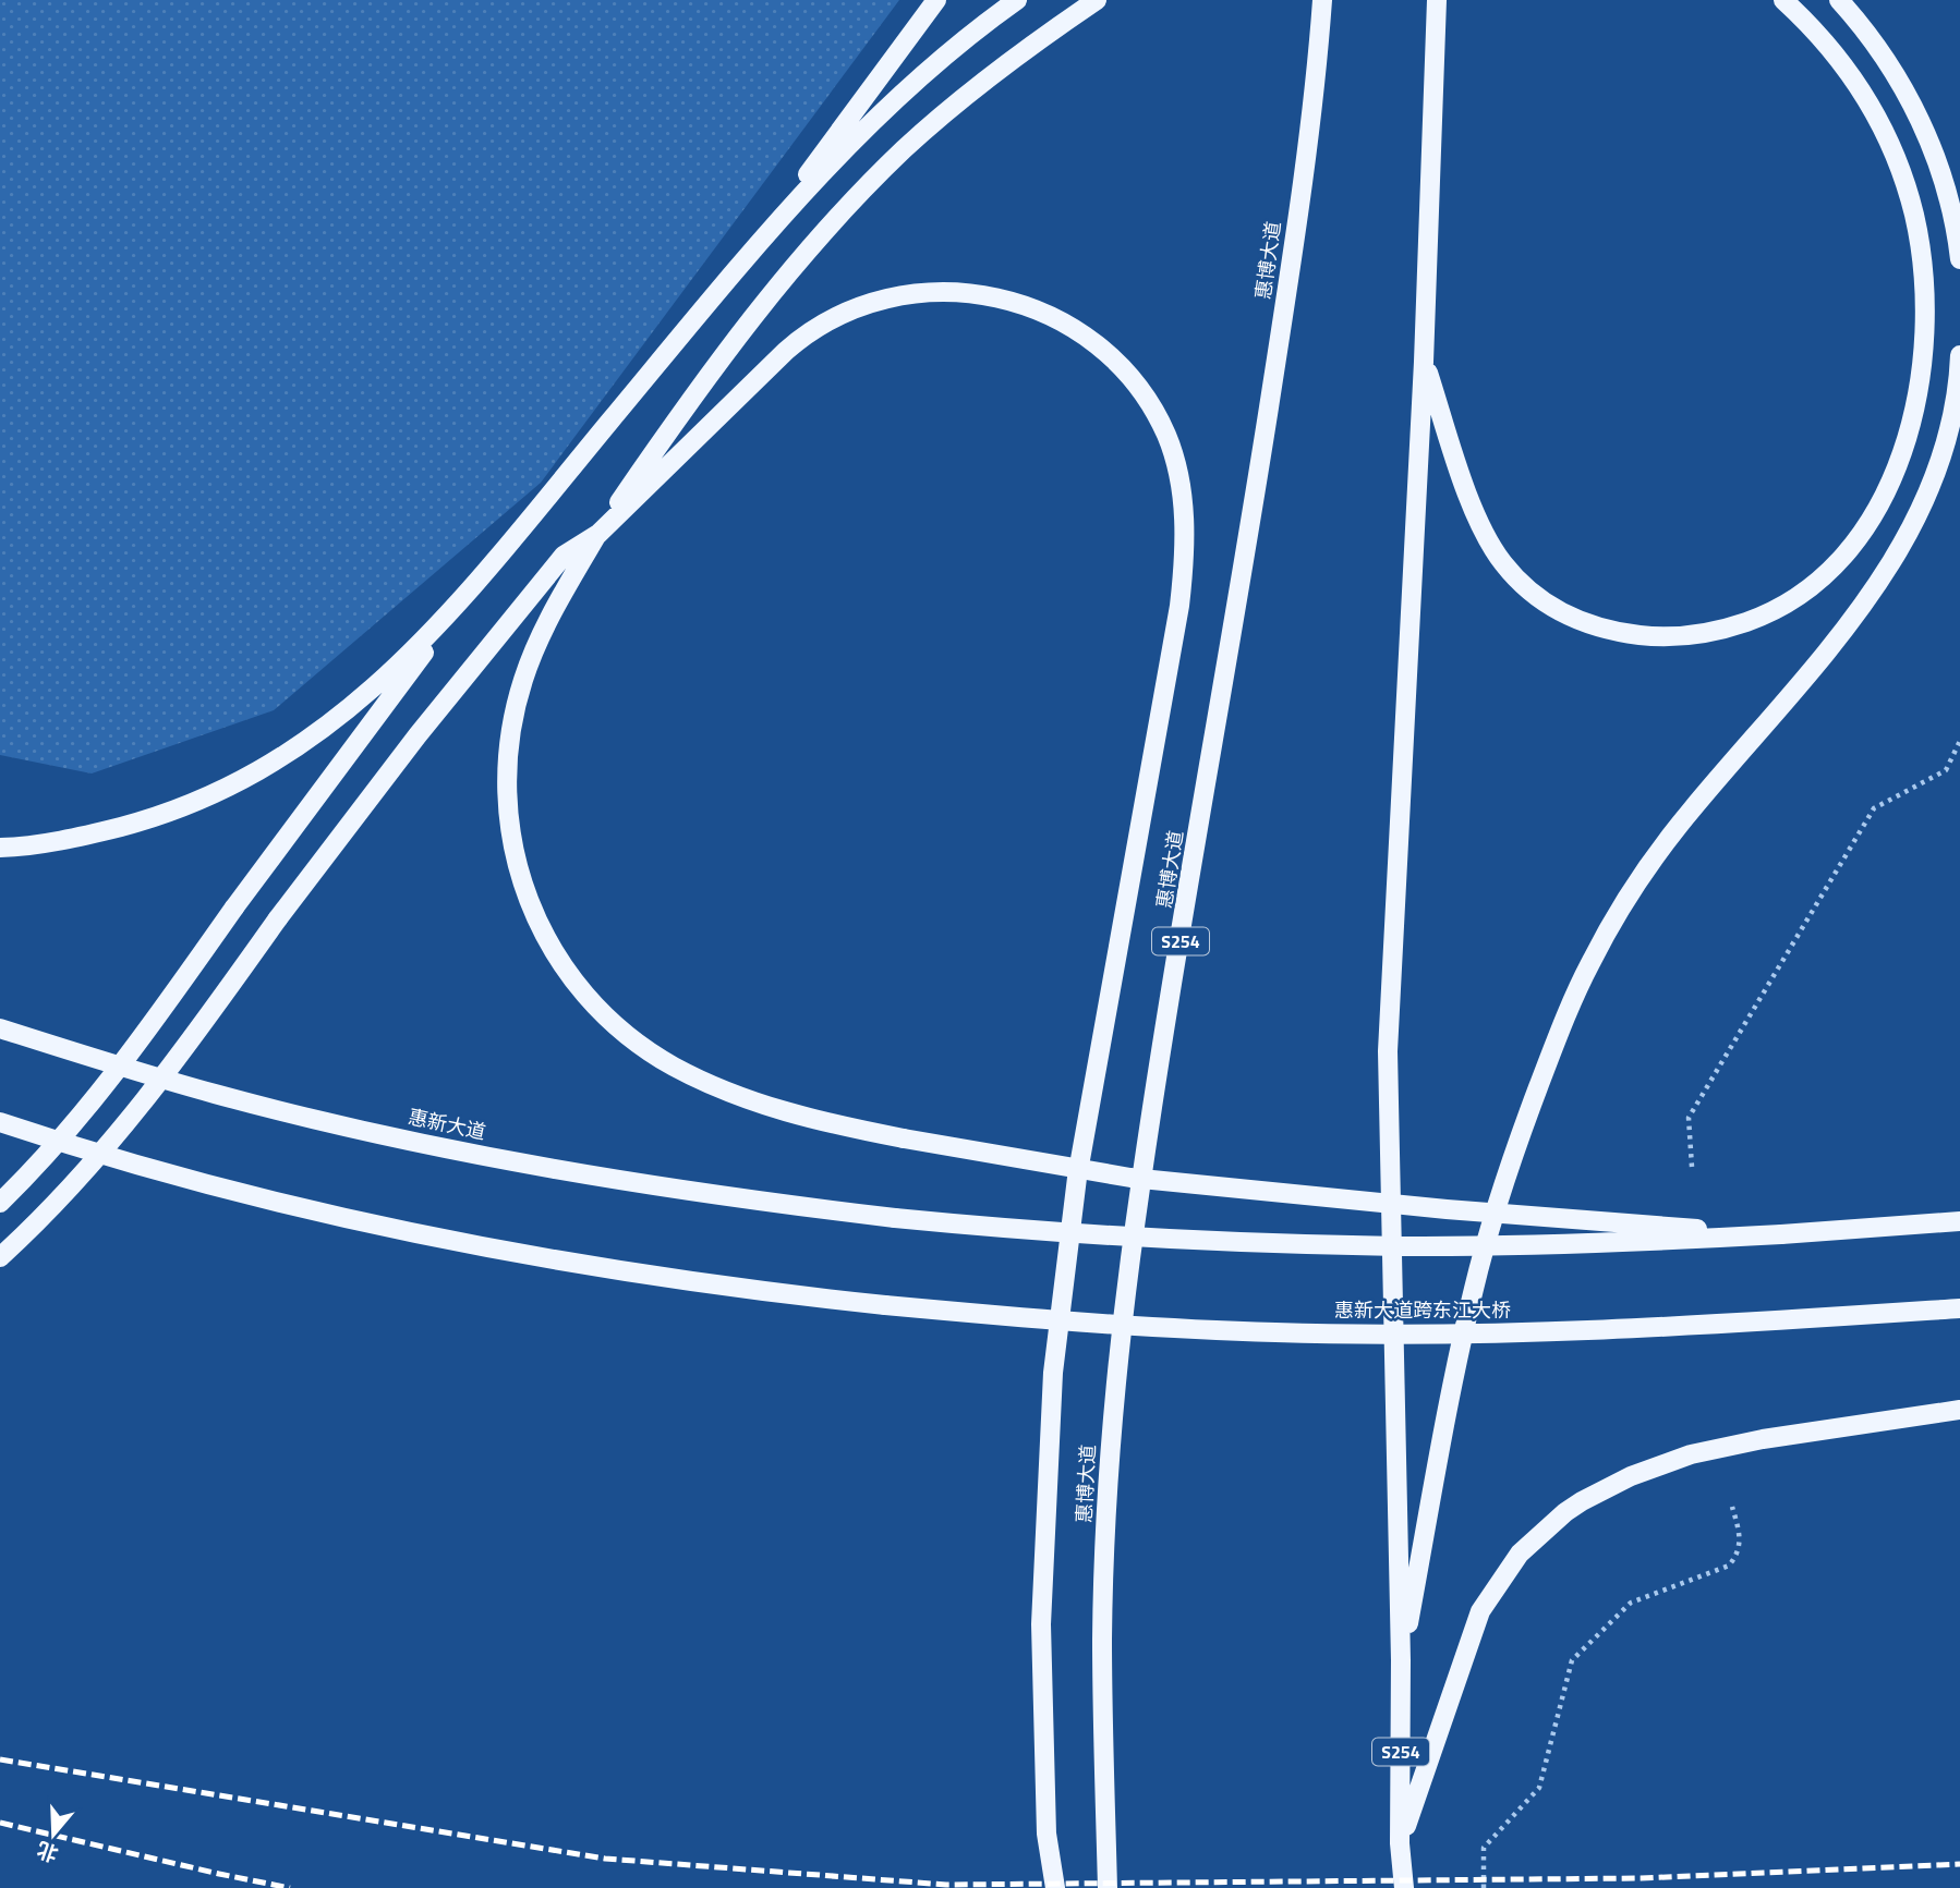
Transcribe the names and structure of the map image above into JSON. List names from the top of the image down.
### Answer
{
  "streets": {
    "main road": [
      "惠博大道",
      "S254",
      "惠新大道",
      "惠新大道跨东江大桥"
    ]
  },
  "north": "bottom"
}
